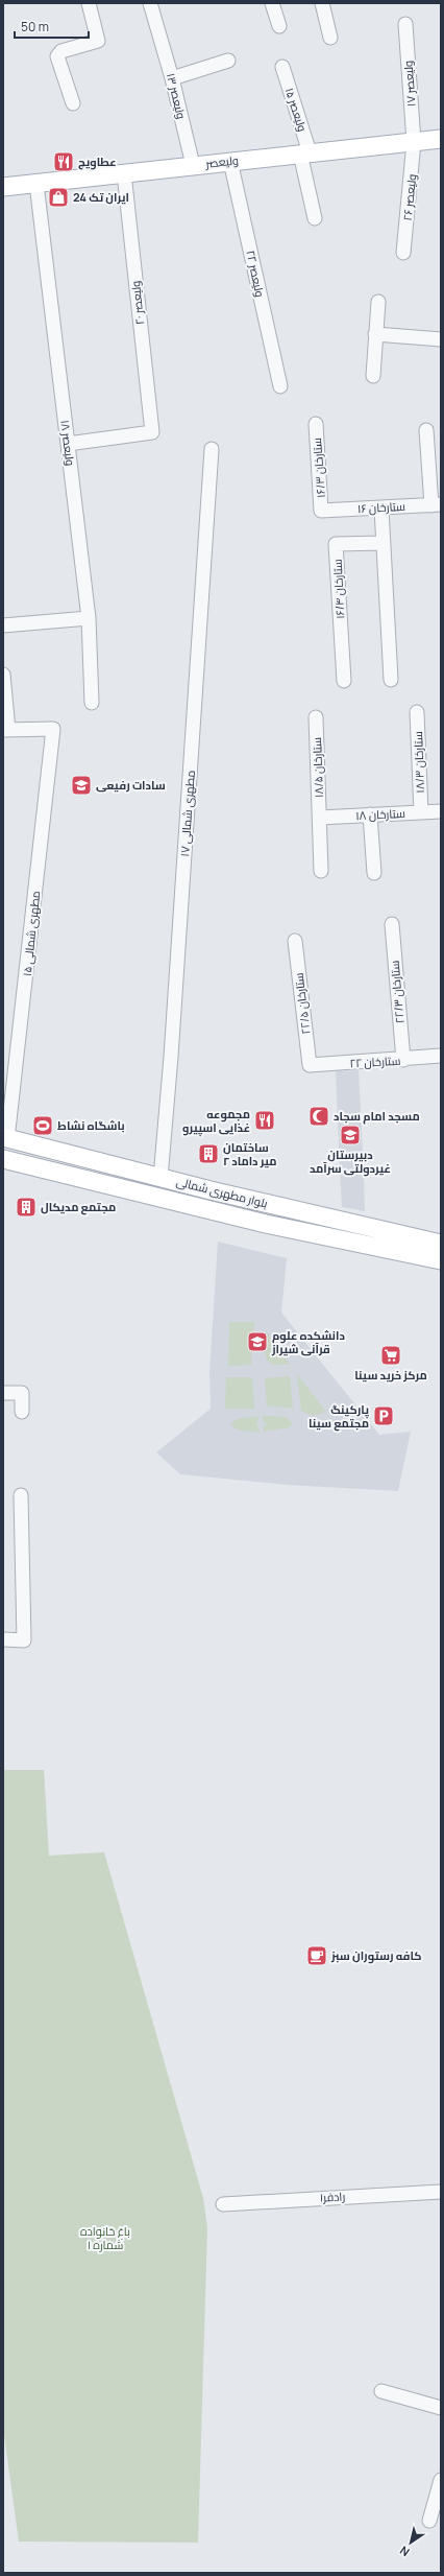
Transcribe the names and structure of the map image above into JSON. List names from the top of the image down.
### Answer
{
  "streets": {
    "main road": ["ولیعصر", "بلوار مطهرى شمالى"],
    "street": [
      "۱۷ ولیعصر",
      "۱۳ ولیعصر",
      "۱۵ ولیعصر",
      "۲۶ ولیعصر",
      "۲۲ ولیعصر",
      "۲۰ ولیعصر",
      "۱۸ ولیعصر",
      "۱۶/۳ ستارخان",
      "۱۶ ستارخان",
      "۱۶/۴ ستارخان",
      "۱۸/۳ ستارخان",
      "۱۸/۵ ستارخان",
      "۱۷ مطهری شمالی",
      "۱۸ ستارخان",
      "۱۵ مطهری شمالی",
      "۲۲/۳ ستارخان",
      "۲۲/۵ ستارخان",
      "۲۲ ستارخان",
      "رادفر۱"
    ]
  },
  "crossings": [
    ["۱۷ ولیعصر", "ولیعصر"],
    ["۱۷ ولیعصر", "۲۶ ولیعصر"],
    ["۱۳ ولیعصر", "ولیعصر"],
    ["۱۵ ولیعصر", "ولیعصر"],
    ["ولیعصر", "۲۶ ولیعصر"],
    ["ولیعصر", "۲۲ ولیعصر"],
    ["ولیعصر", "۲۰ ولیعصر"],
    ["ولیعصر", "۱۸ ولیعصر"],
    ["۲۰ ولیعصر", "۱۸ ولیعصر"],
    ["۱۶/۳ ستارخان", "۱۶ ستارخان"],
    ["۱۸/۳ ستارخان", "۱۸ ستارخان"],
    ["۱۸/۵ ستارخان", "۱۸ ستارخان"],
    ["۱۷ مطهری شمالی", "بلوار مطهرى شمالى"],
    ["۱۵ مطهری شمالی", "بلوار مطهرى شمالى"],
    ["۲۲/۳ ستارخان", "۲۲ ستارخان"],
    ["۲۲/۵ ستارخان", "۲۲ ستارخان"]
  ],
  "parks": ["باغ خانواده شماره ۱"],
  "places": {
    "restaurant": ["عطاویچ", "مجموعه غذایی اسپیرو"],
    "shop": ["ایران تک 24"],
    "school or university": ["سادات رفیعی", "دبیرستان غیردولتی سرآمد", "دانشکده علوم قرآنی شیراز"],
    "mosque": ["مسجد امام سجاد"],
    "sports": ["باشگاه نشاط"],
    "building": ["ساختمان میر داماد ۲", "مجتمع مدیکال"],
    "supermarket": ["مرکز خرید سینا"],
    "parking": ["پارکینگ مجتمع سینا"],
    "cafe": ["کافه رستوران سبز"]
  },
  "scale_bar": "50 m",
  "north": "bottom left"
}
